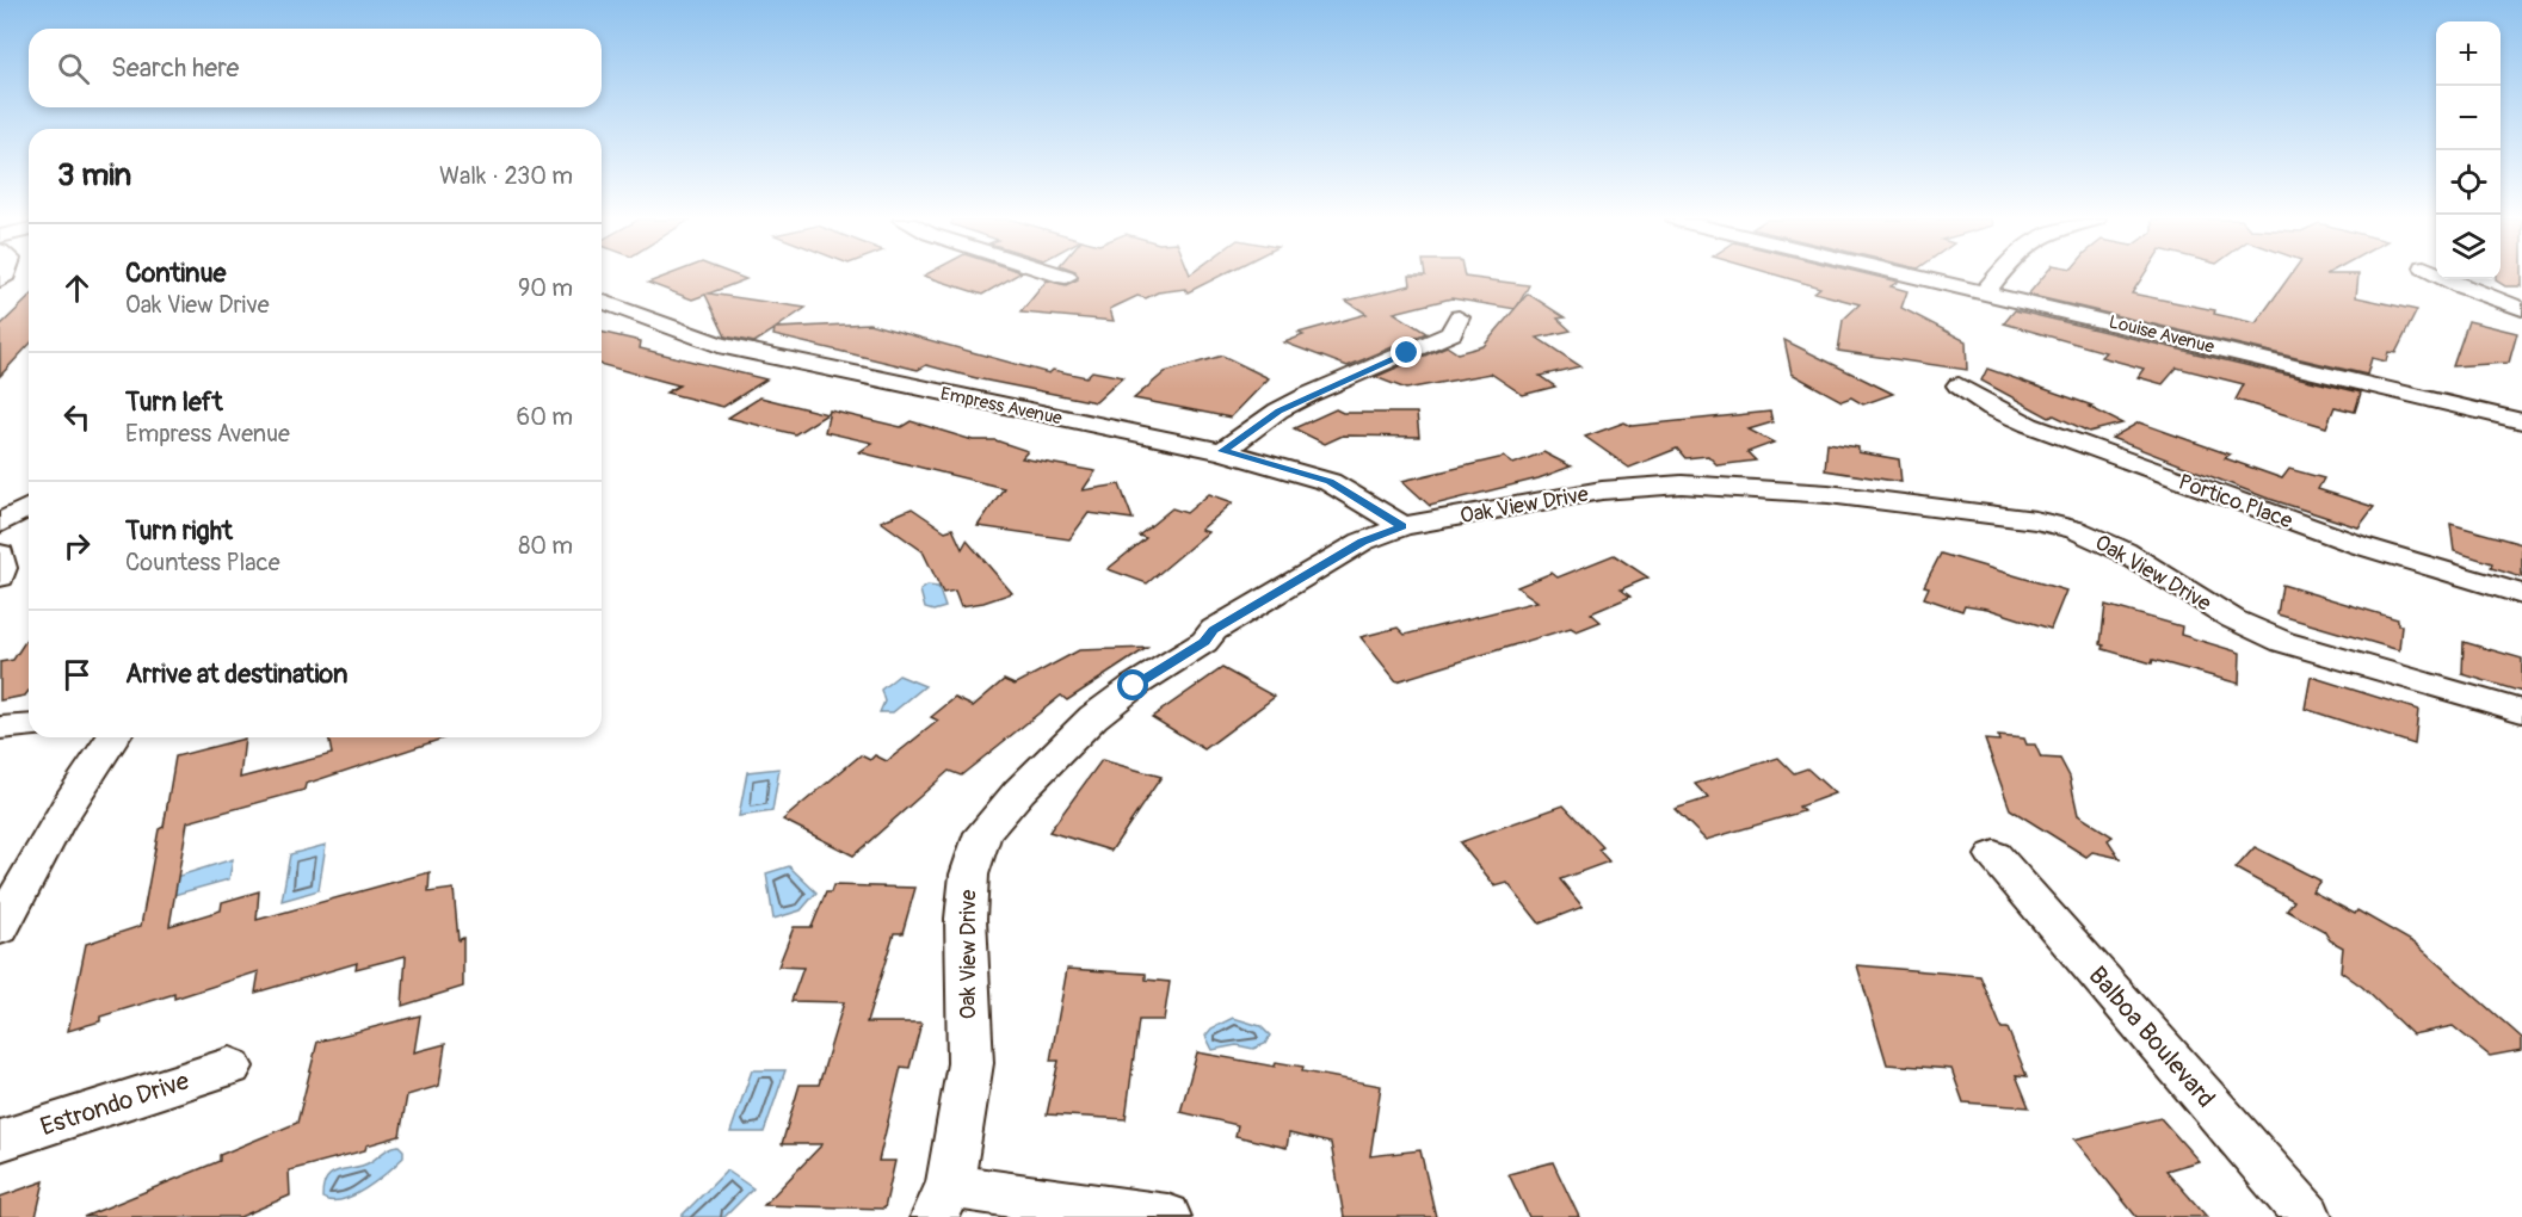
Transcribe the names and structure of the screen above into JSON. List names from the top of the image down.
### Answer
{
  "streets": {
    "street": [
      "Louise Avenue",
      "Empress Avenue",
      "Portico Place",
      "Oak View Drive",
      "Balboa Boulevard",
      "Estrondo Drive"
    ]
  },
  "crossings": [
    ["Empress Avenue", "Oak View Drive"]
  ],
  "page": {
    "map_buttons": ["+", "−"],
    "search": "Search here",
    "heading": ["3 min", "Walk · 230 m"],
    "list": [
      ["Continue", "Oak View Drive", "90 m"],
      ["Turn left", "Empress Avenue", "60 m"],
      ["Turn right", "Countess Place", "80 m"],
      "Arrive at destination"
    ]
  }
}
